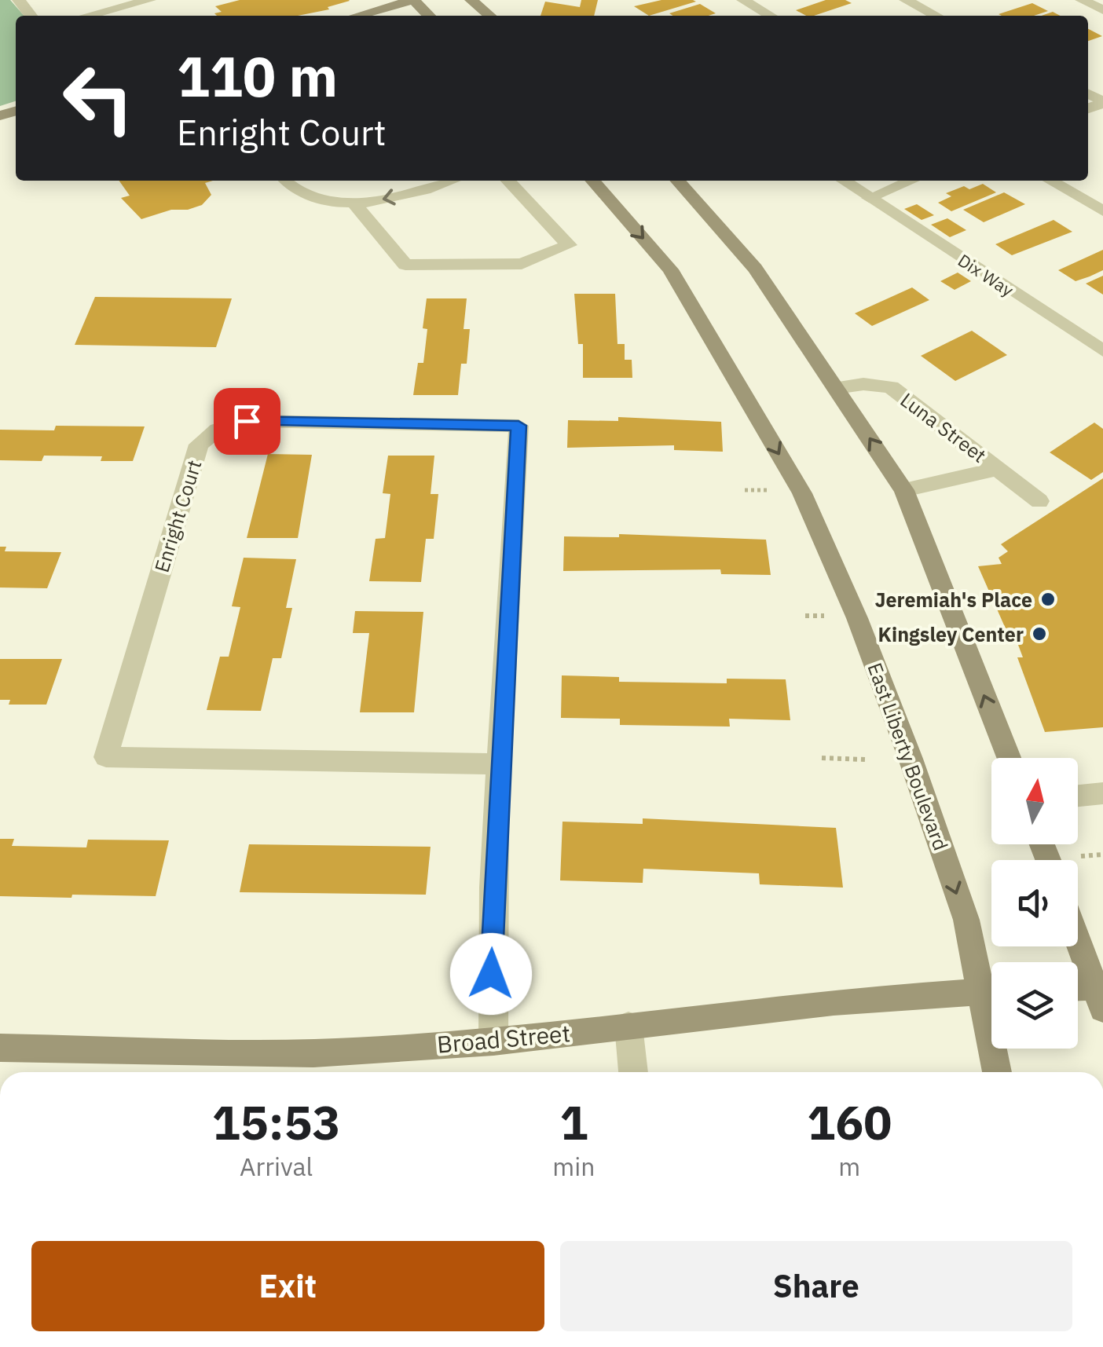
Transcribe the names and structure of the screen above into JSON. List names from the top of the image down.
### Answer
{
  "streets": {
    "main road": ["East Liberty Boulevard", "Broad Street"],
    "street": ["Dix Way", "Luna Street", "Enright Court"]
  },
  "crossings": [
    ["Enright Court", "Broad Street"]
  ],
  "places": ["Jeremiah's Place", "Kingsley Center"],
  "north": "top",
  "page": {
    "turn": ["110 m", "Enright Court"],
    "eta": [
      "15:53",
      "Arrival",
      "1",
      "min",
      "160",
      "m"
    ],
    "buttons": ["Exit", "Share"]
  }
}
